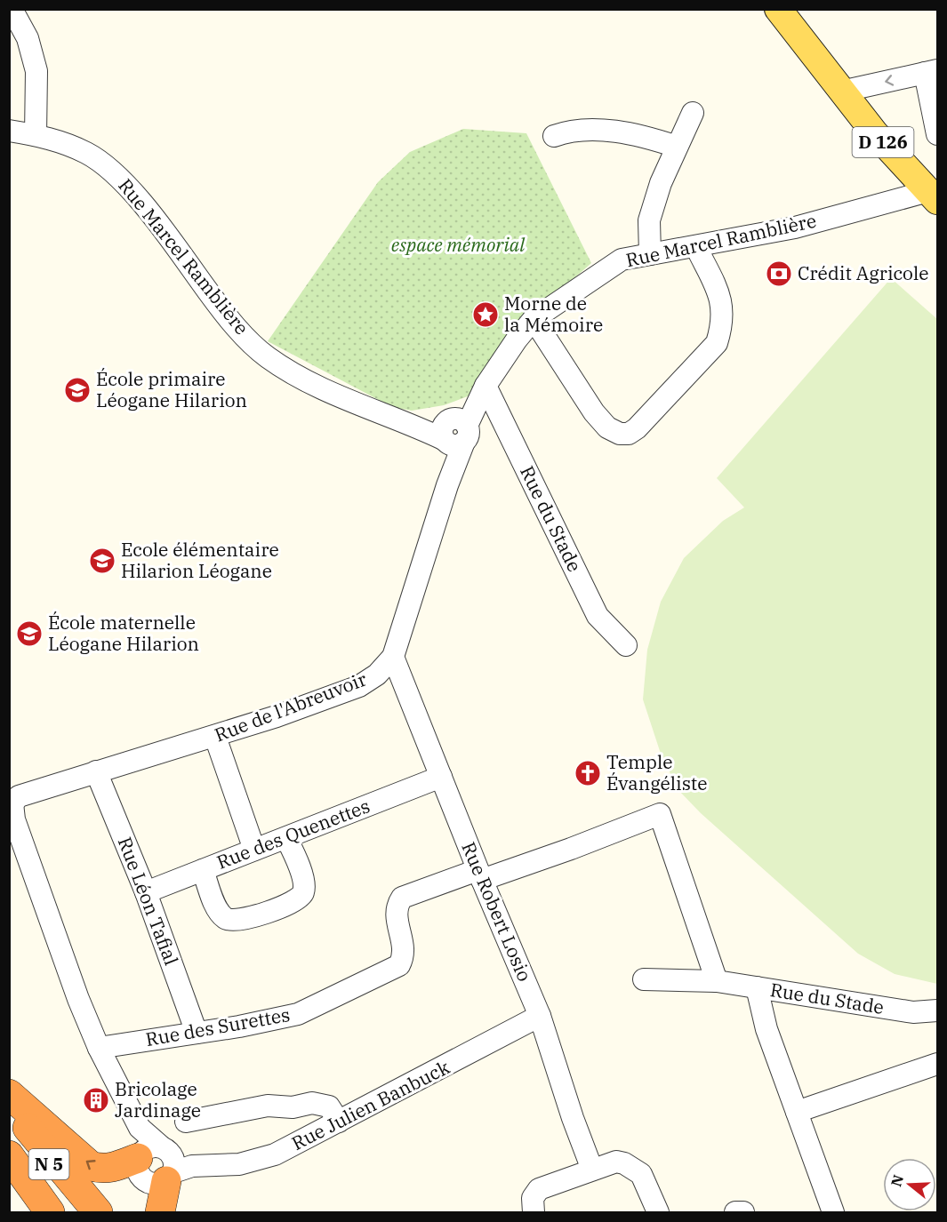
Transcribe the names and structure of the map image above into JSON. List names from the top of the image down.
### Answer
{
  "streets": {
    "highway": ["N 5"],
    "main road": ["D 126"],
    "street": [
      "Rue Marcel Ramblière",
      "Rue du Stade",
      "Rue de l'Abreuvoir",
      "Rue des Quenettes",
      "Rue Léon Tafial",
      "Rue Robert Losio",
      "Rue des Surettes",
      "Rue Julien Banbuck"
    ]
  },
  "crossings": [
    ["D 126", "Rue Marcel Ramblière"],
    ["Rue Marcel Ramblière", "Rue du Stade"],
    ["Rue Marcel Ramblière", "Rue de l'Abreuvoir"],
    ["Rue du Stade", "Rue des Surettes"],
    ["Rue de l'Abreuvoir", "Rue Léon Tafial"],
    ["Rue de l'Abreuvoir", "Rue Robert Losio"],
    ["Rue des Quenettes", "Rue Léon Tafial"],
    ["Rue des Quenettes", "Rue Robert Losio"],
    ["Rue Léon Tafial", "Rue des Surettes"],
    ["Rue Robert Losio", "Rue des Surettes"],
    ["Rue Robert Losio", "Rue Julien Banbuck"]
  ],
  "parks": ["espace mémorial"],
  "places": {
    "bank": ["Crédit Agricole"],
    "place": ["Morne de la Mémoire"],
    "school or university": ["École primaire Léogane Hilarion", "Ecole élémentaire Hilarion Léogane", "École maternelle Léogane Hilarion"],
    "church": ["Temple Évangéliste"],
    "building": ["Bricolage Jardinage"]
  },
  "north": "left"
}
